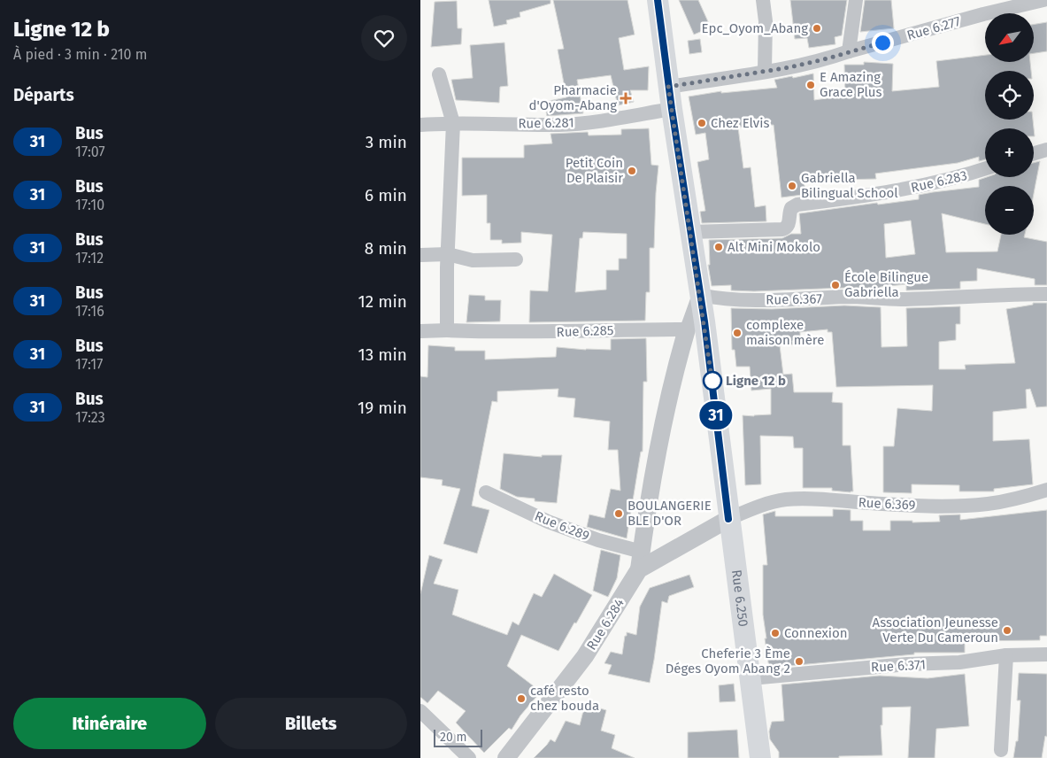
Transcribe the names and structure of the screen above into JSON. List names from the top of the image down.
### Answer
{
  "streets": {
    "main road": ["Rue 6.250"],
    "street": [
      "Rue 6.277",
      "Rue 6.281",
      "Rue 6.283",
      "Rue 6.367",
      "Rue 6.285",
      "Rue 6.369",
      "Rue 6.289",
      "Rue 6.284",
      "Rue 6.371"
    ]
  },
  "crossings": [
    ["Rue 6.277", "Rue 6.250"],
    ["Rue 6.281", "Rue 6.250"],
    ["Rue 6.283", "Rue 6.250"],
    ["Rue 6.367", "Rue 6.250"],
    ["Rue 6.369", "Rue 6.250"],
    ["Rue 6.369", "Rue 6.284"],
    ["Rue 6.250", "Rue 6.284"],
    ["Rue 6.250", "Rue 6.371"]
  ],
  "places": {
    "other": [
      "Epc_Oyom_Abang",
      "E Amazing Grace Plus",
      "Chez Elvis",
      "Petit Coin De Plaisir",
      "Gabriella Bilingual School",
      "Alt Mini Mokolo",
      "École Bilingue Gabriella",
      "complexe maison mère",
      "Ligne 12 b",
      "BOULANGERIE BLE D'OR",
      "Association Jeunesse Verte Du Cameroun",
      "Connexion",
      "Cheferie 3 Ème Déges Oyom Abang 2",
      "café resto chez bouda"
    ],
    "health": ["Pharmacie d'Oyom-Abang"]
  },
  "lines": ["bus line 31"],
  "scale_bar": "20 m",
  "north": "bottom left",
  "page": {
    "heading": [
      ["Ligne 12 b", "À pied · 3 min · 210 m"],
      "Départs"
    ],
    "on_map": "31",
    "map_buttons": ["+", "−"],
    "list": [
      {
        "mark": "31",
        "name": "Bus",
        "note": "17:07",
        "value": "3 min"
      },
      {
        "mark": "31",
        "name": "Bus",
        "note": "17:10",
        "value": "6 min"
      },
      {
        "mark": "31",
        "name": "Bus",
        "note": "17:12",
        "value": "8 min"
      },
      {
        "mark": "31",
        "name": "Bus",
        "note": "17:16",
        "value": "12 min"
      },
      {
        "mark": "31",
        "name": "Bus",
        "note": "17:17",
        "value": "13 min"
      },
      {
        "mark": "31",
        "name": "Bus",
        "note": "17:23",
        "value": "19 min"
      }
    ],
    "buttons": ["Itinéraire", "Billets"],
    "scale": "20 m"
  }
}
